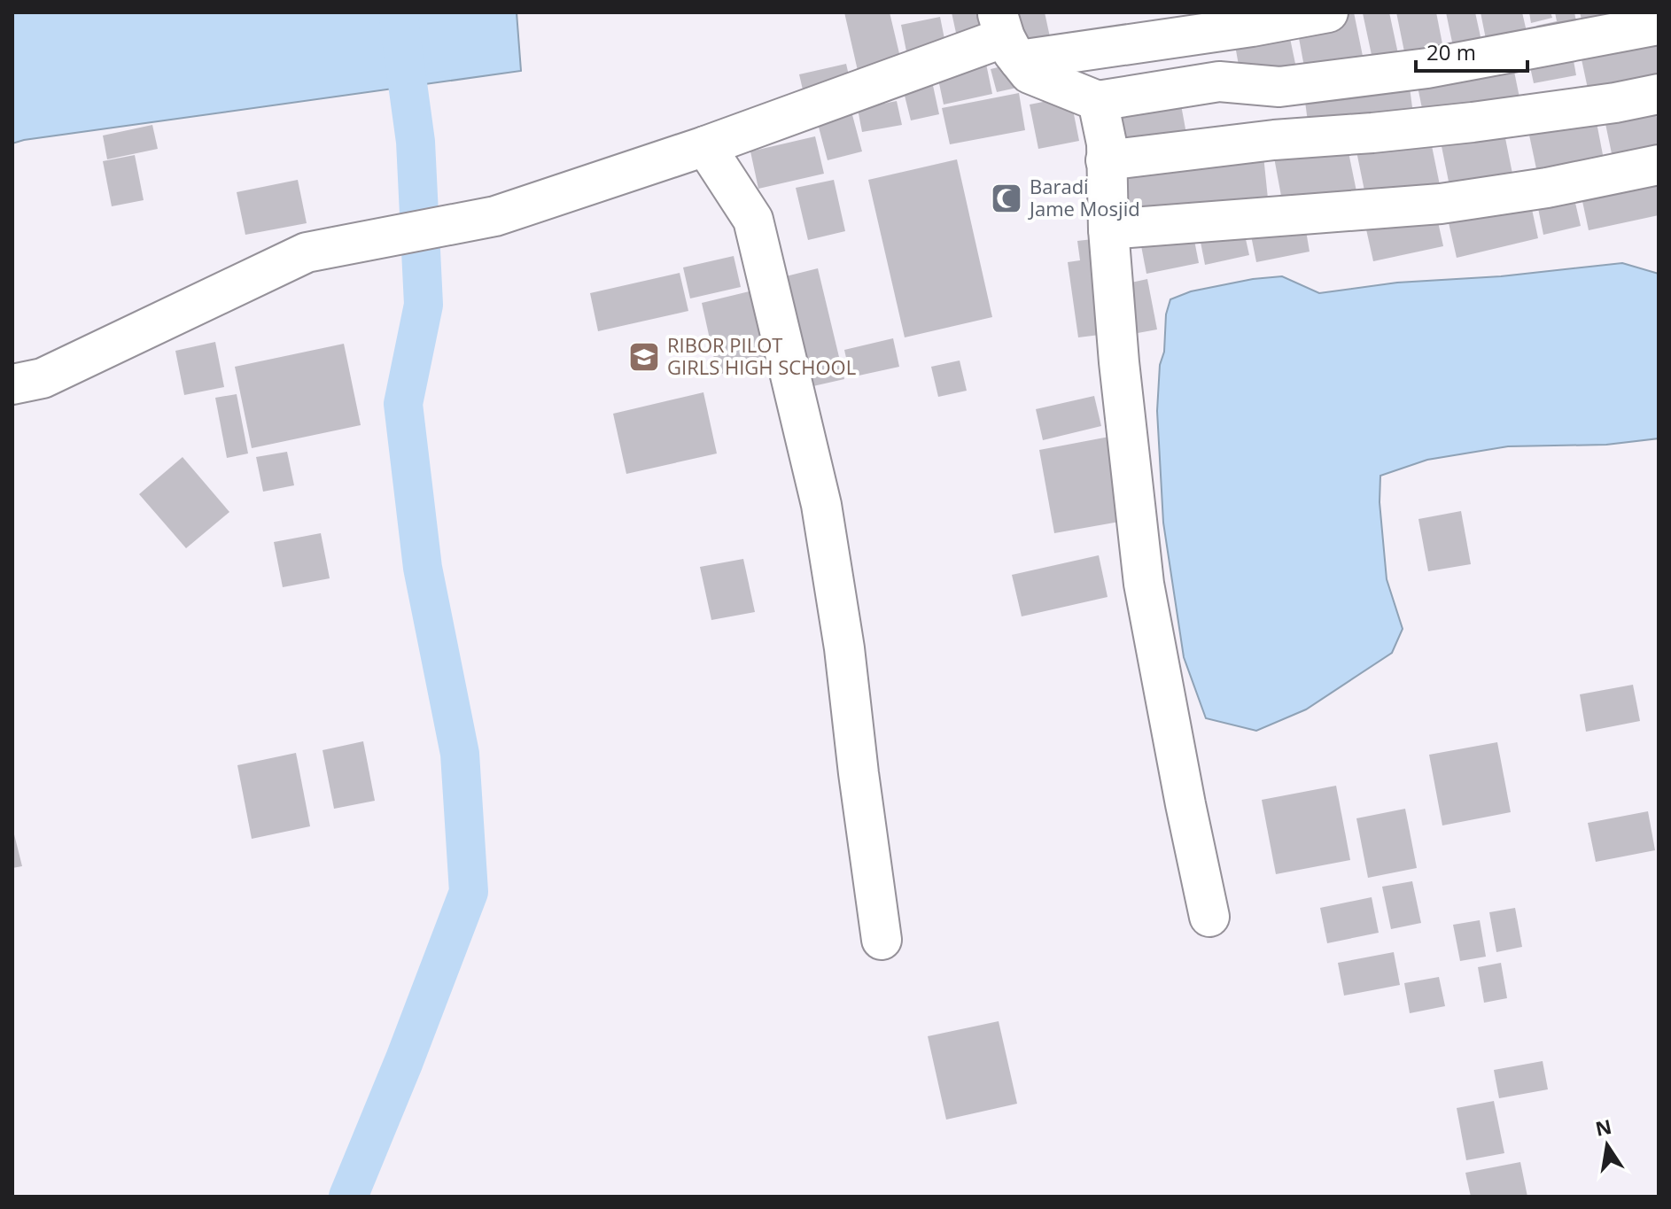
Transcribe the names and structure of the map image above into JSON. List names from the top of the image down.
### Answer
{
  "places": {
    "mosque": ["Baradi Jame Mosjid"],
    "school or university": ["RIBOR PILOT GIRLS HIGH SCHOOL"]
  },
  "scale_bar": "20 m",
  "north": "top"
}
